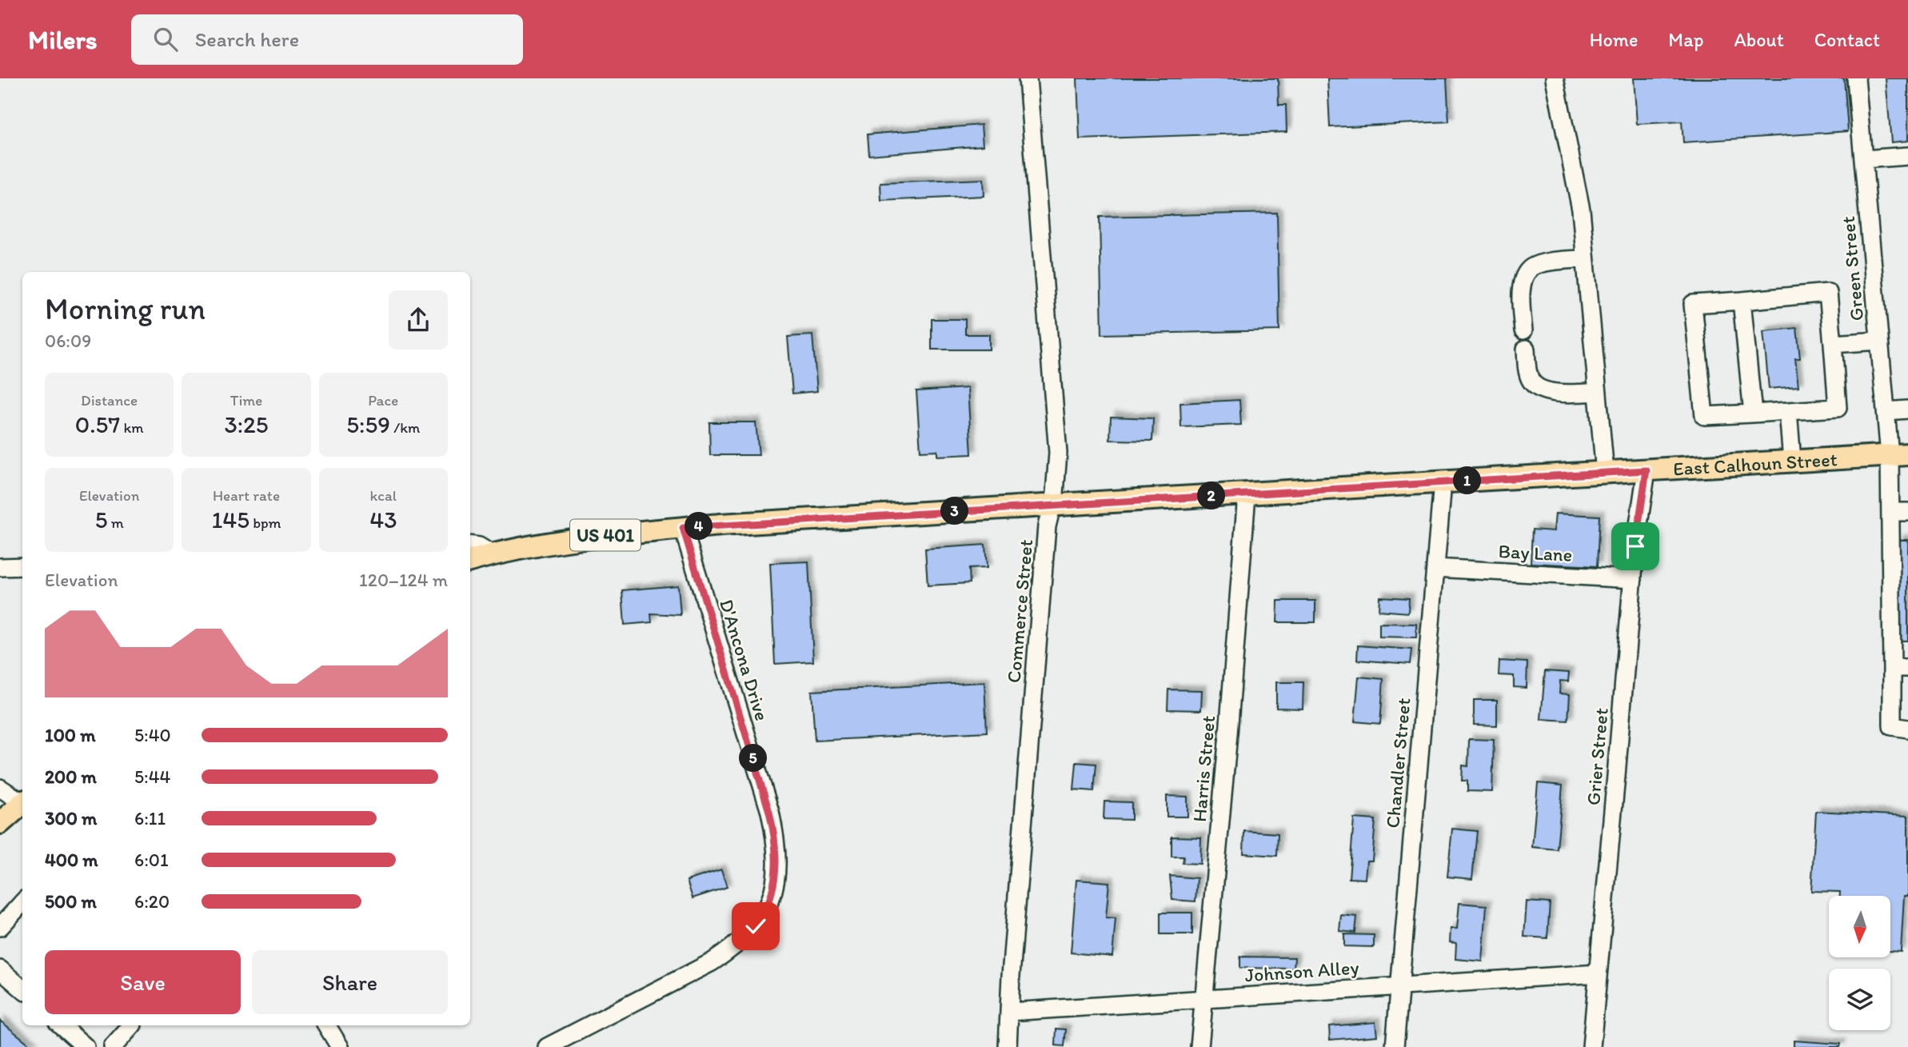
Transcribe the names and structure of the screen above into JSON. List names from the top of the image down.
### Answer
{
  "streets": {
    "main road": ["East Calhoun Street", "US 401"],
    "street": [
      "Green Street",
      "Bay Lane",
      "Commerce Street",
      "D'Ancona Drive",
      "Grier Street",
      "Chandler Street",
      "Harris Street",
      "Johnson Alley"
    ]
  },
  "crossings": [
    ["Green Street", "East Calhoun Street"],
    ["East Calhoun Street", "US 401"],
    ["East Calhoun Street", "Commerce Street"],
    ["East Calhoun Street", "D'Ancona Drive"],
    ["East Calhoun Street", "Grier Street"],
    ["East Calhoun Street", "Chandler Street"],
    ["East Calhoun Street", "Harris Street"],
    ["Bay Lane", "Grier Street"],
    ["Bay Lane", "Chandler Street"],
    ["Commerce Street", "Johnson Alley"],
    ["Grier Street", "Johnson Alley"],
    ["Chandler Street", "Johnson Alley"],
    ["Harris Street", "Johnson Alley"]
  ],
  "north": "bottom",
  "page": {
    "header": "Milers",
    "search": "Search here",
    "nav": [
      "Home",
      "Map",
      "About",
      "Contact"
    ],
    "heading": ["Morning run", "06:09"],
    "stats": [
      ["Distance", "0.57 km"],
      ["Time", "3:25"],
      ["Pace", "5:59 /km"],
      ["Elevation", "5 m"],
      ["Heart rate", "145 bpm"],
      ["kcal", "43"]
    ],
    "pins": [
      "1",
      "2",
      "3",
      "4",
      "5"
    ],
    "chart": ["Elevation", "120–124 m"],
    "list": [
      {
        "name": "100 m",
        "note": "5:40"
      },
      {
        "name": "200 m",
        "note": "5:44"
      },
      {
        "name": "300 m",
        "note": "6:11"
      },
      {
        "name": "400 m",
        "note": "6:01"
      },
      {
        "name": "500 m",
        "note": "6:20"
      }
    ],
    "buttons": ["Save", "Share"]
  }
}
